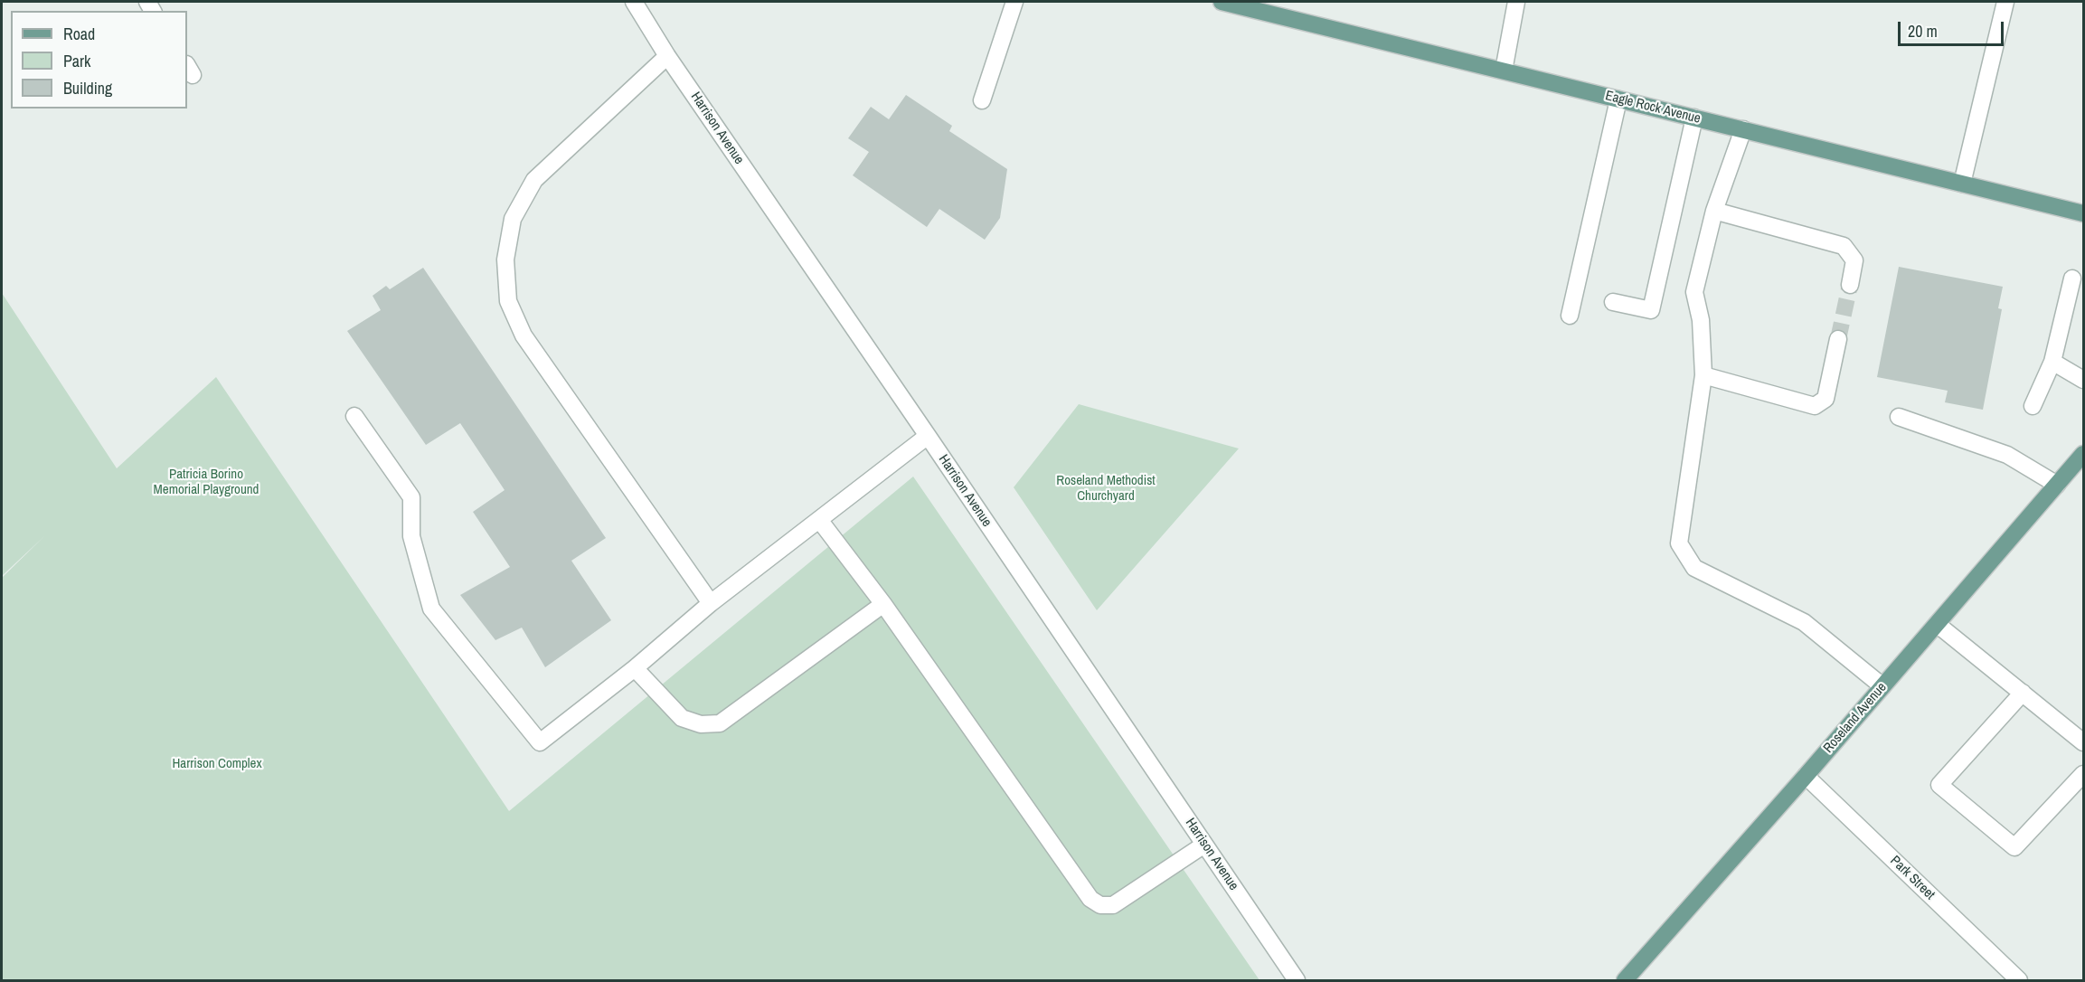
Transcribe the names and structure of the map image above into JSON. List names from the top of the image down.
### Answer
{
  "streets": {
    "main road": ["Eagle Rock Avenue", "Roseland Avenue"],
    "street": ["Harrison Avenue", "Park Street"]
  },
  "crossings": [
    ["Roseland Avenue", "Park Street"]
  ],
  "parks": ["Patricia Borino Memorial Playground", "Roseland Methodist Churchyard", "Harrison Complex"],
  "legend": ["Road", "Park", "Building"],
  "scale_bar": "20 m"
}
